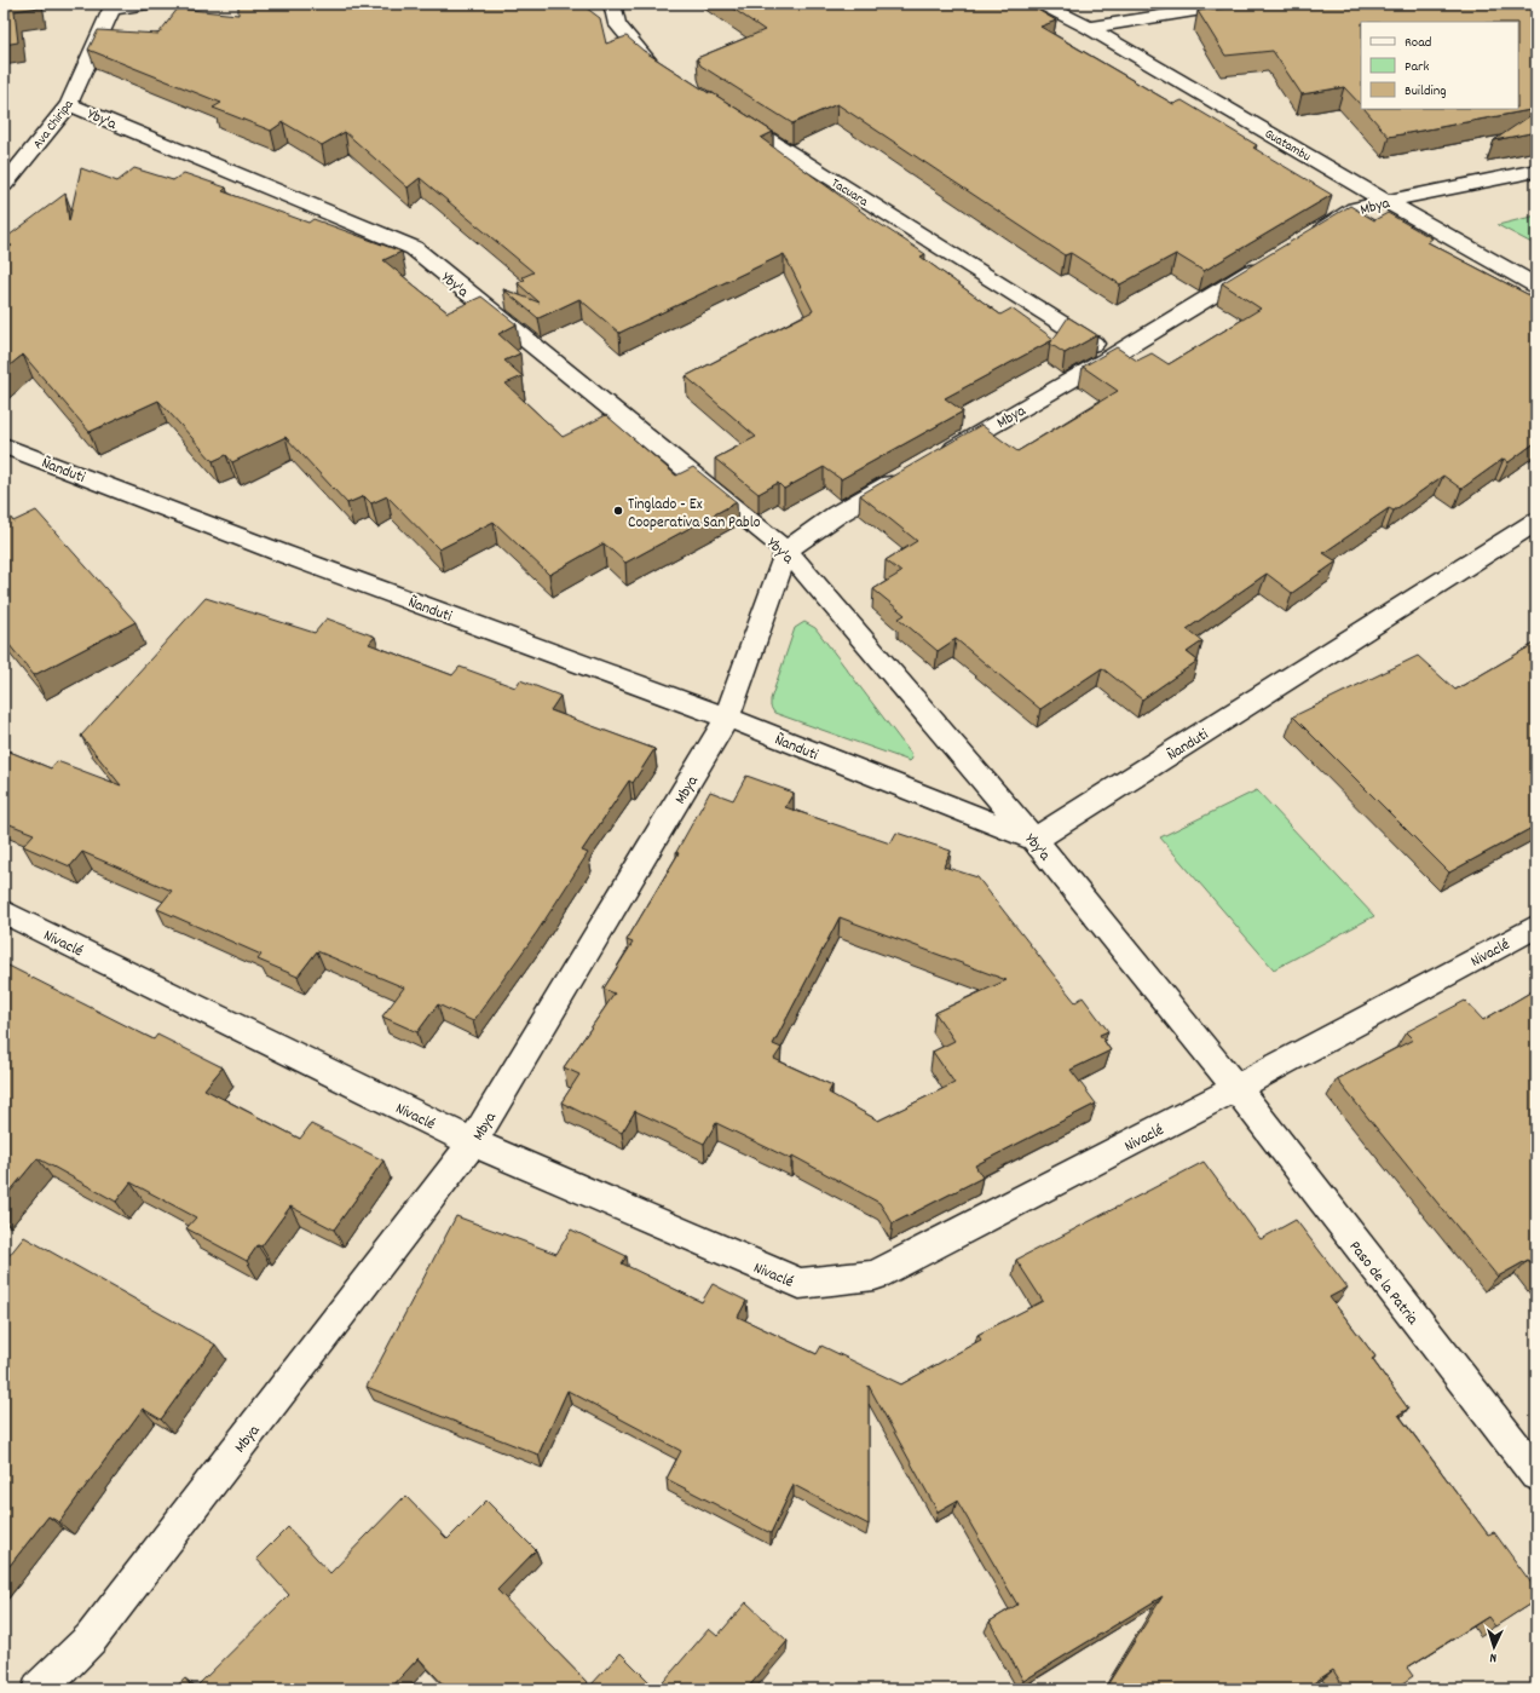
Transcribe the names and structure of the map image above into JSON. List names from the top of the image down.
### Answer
{
  "streets": {
    "street": [
      "Yby'a",
      "Ava Chiripa",
      "Guatambu",
      "Tacuara",
      "Mbya",
      "Ñanduti",
      "Nivaclé",
      "Paso de la Patria"
    ]
  },
  "crossings": [
    ["Yby'a", "Ava Chiripa"],
    ["Yby'a", "Mbya"],
    ["Yby'a", "Ñanduti"],
    ["Yby'a", "Nivaclé"],
    ["Yby'a", "Paso de la Patria"],
    ["Guatambu", "Mbya"],
    ["Tacuara", "Mbya"],
    ["Mbya", "Ñanduti"],
    ["Mbya", "Nivaclé"],
    ["Nivaclé", "Paso de la Patria"]
  ],
  "places": ["Tinglado - Ex Cooperativa San Pablo"],
  "legend": ["Road", "Park", "Building"],
  "north": "bottom"
}
